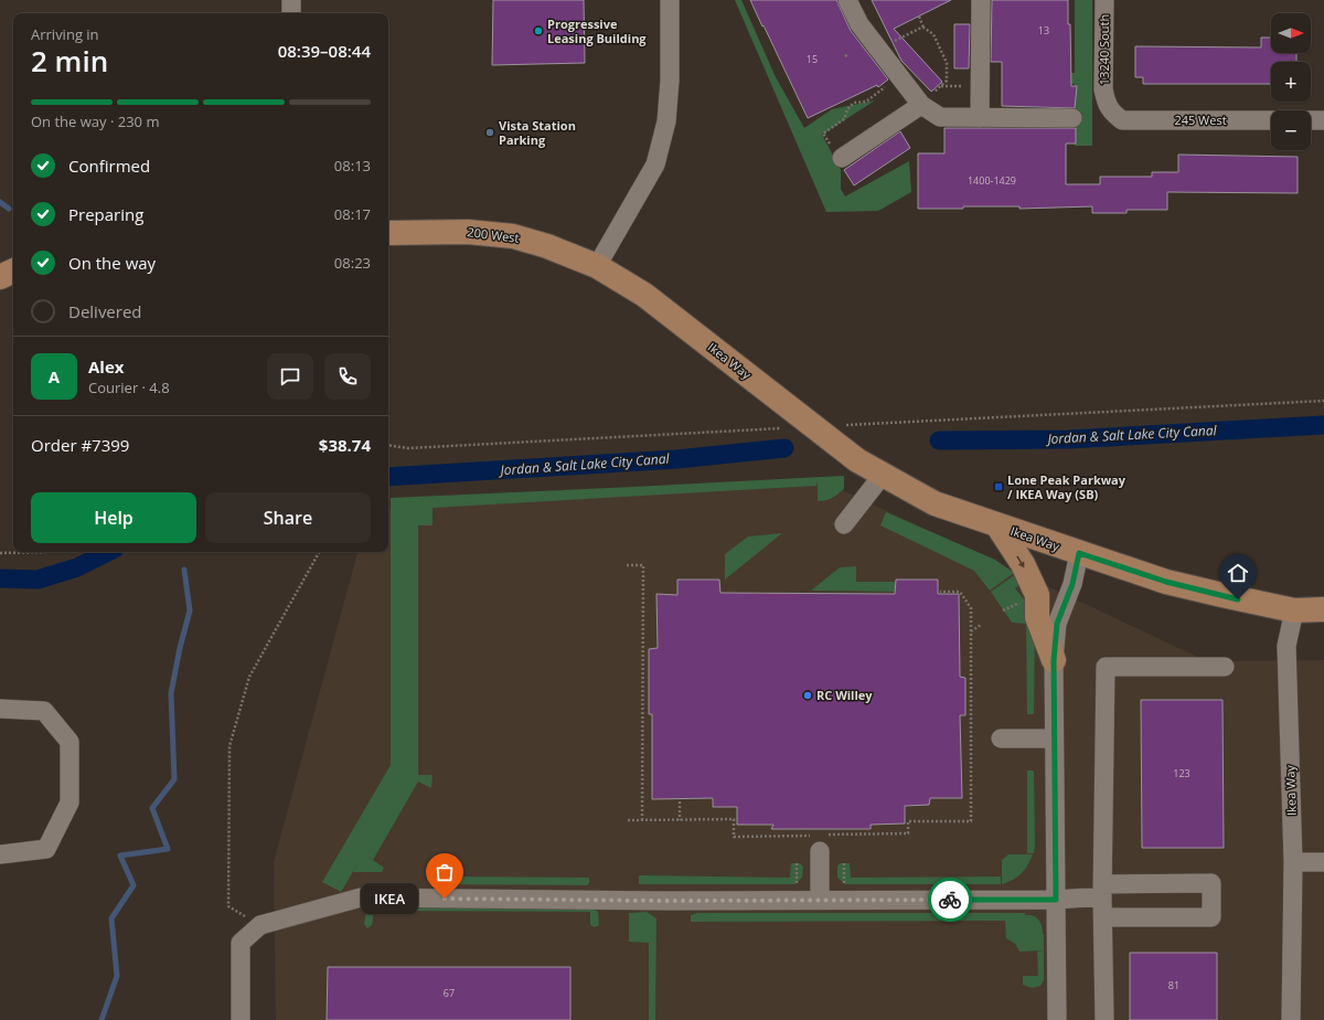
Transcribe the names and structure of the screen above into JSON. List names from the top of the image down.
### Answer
{
  "streets": {
    "main road": ["200 West", "Ikea Way"],
    "street": ["13240 South", "245 West"]
  },
  "crossings": [
    ["13240 South", "245 West"],
    ["200 West", "Ikea Way"]
  ],
  "water": ["Jordan & Salt Lake City Canal"],
  "places": {
    "other": [
      "Progressive Leasing Building",
      "Vista Station Parking",
      "RC Willey",
      "IKEA"
    ],
    "transit": ["Lone Peak Parkway / IKEA Way (SB)"]
  },
  "house_numbers": [
    "13",
    "15",
    "1400-1429",
    "123",
    "81",
    "67"
  ],
  "north": "right",
  "page": {
    "map_buttons": ["+", "−"],
    "heading": ["2 min", "Arriving in", "08:39–08:44"],
    "panel": [
      "Alex",
      "Courier · 4.8",
      "Order #7399",
      "$38.74"
    ],
    "bar": "On the way · 230 m",
    "list": [
      ["Confirmed", "08:13"],
      ["Preparing", "08:17"],
      ["On the way", "08:23"],
      "Delivered"
    ],
    "round": "A",
    "buttons": ["Help", "Share"],
    "bubble": "IKEA"
  }
}
